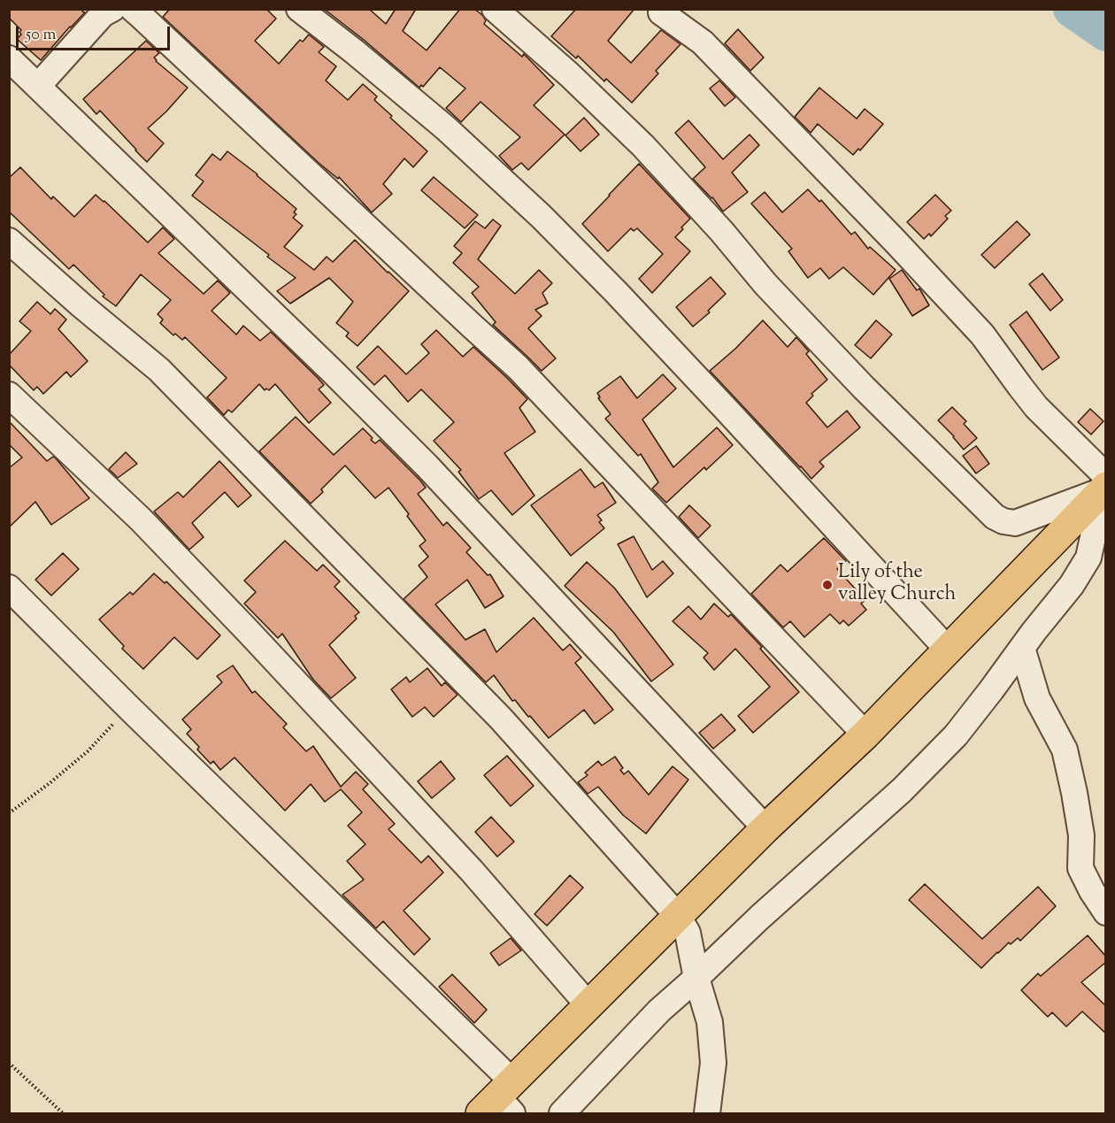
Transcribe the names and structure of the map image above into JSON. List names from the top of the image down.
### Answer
{
  "places": ["Lily of the valley Church"],
  "scale_bar": "50 m"
}
